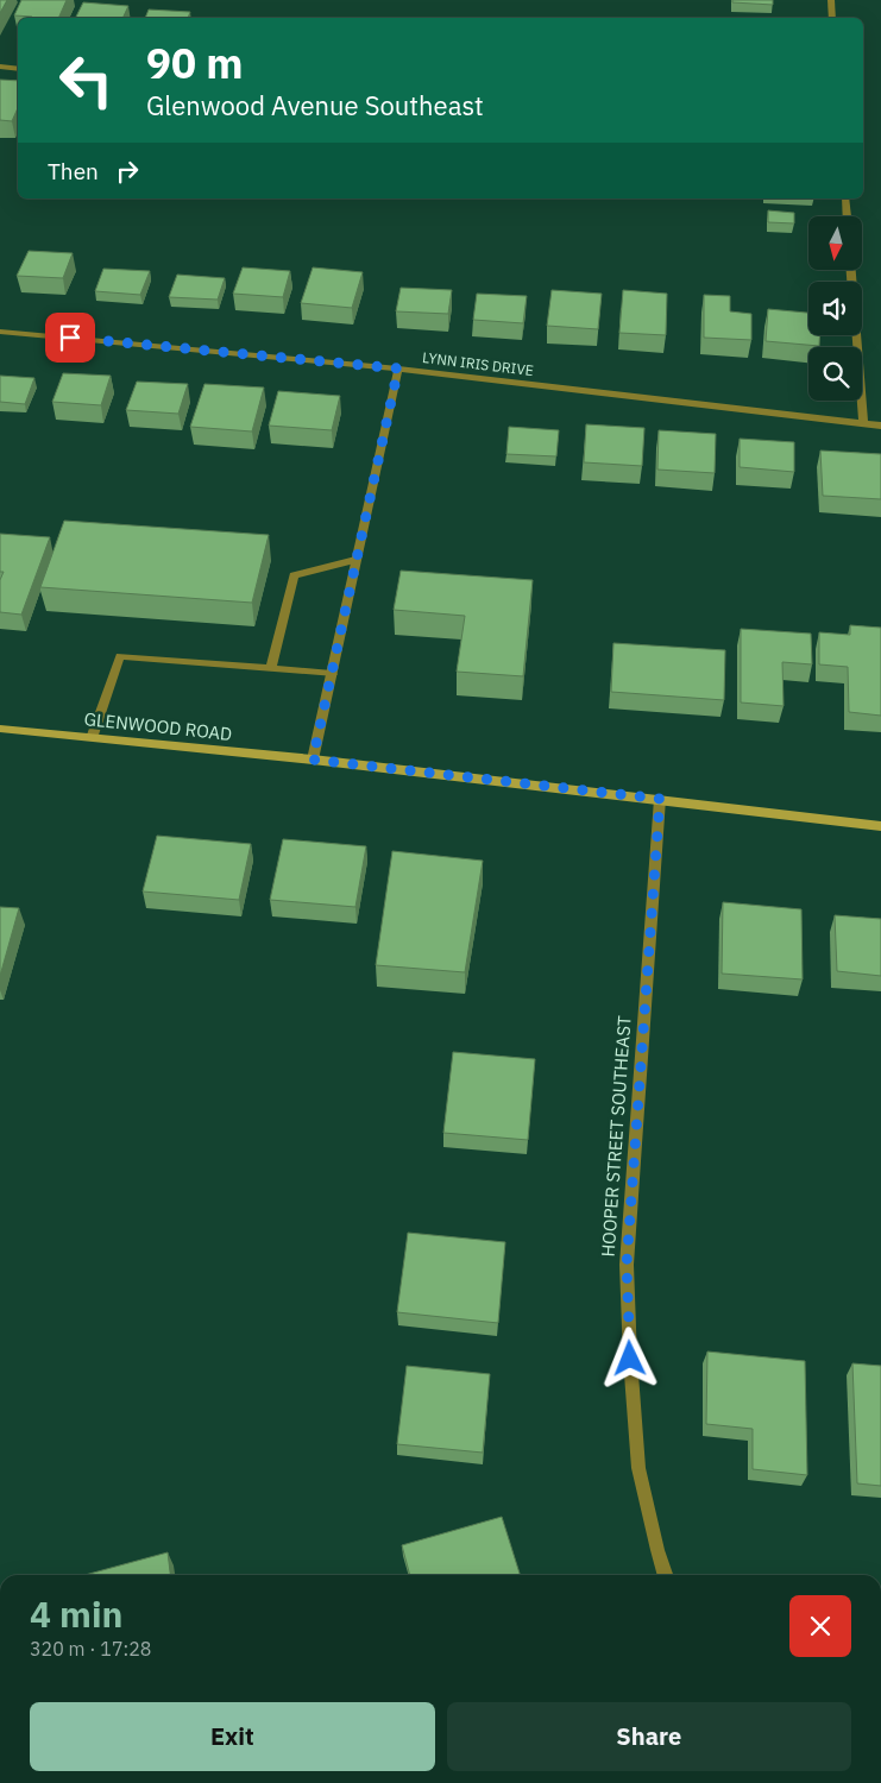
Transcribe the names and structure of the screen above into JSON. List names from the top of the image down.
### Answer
{
  "streets": {
    "main road": ["GLENWOOD ROAD"],
    "street": ["LYNN IRIS DRIVE", "HOOPER STREET SOUTHEAST"]
  },
  "crossings": [
    ["GLENWOOD ROAD", "HOOPER STREET SOUTHEAST"]
  ],
  "north": "bottom",
  "page": {
    "turn": ["90 m", "Glenwood Avenue Southeast"],
    "then": "Then",
    "heading": ["4 min", "320 m · 17:28"],
    "buttons": ["Exit", "Share"]
  }
}
